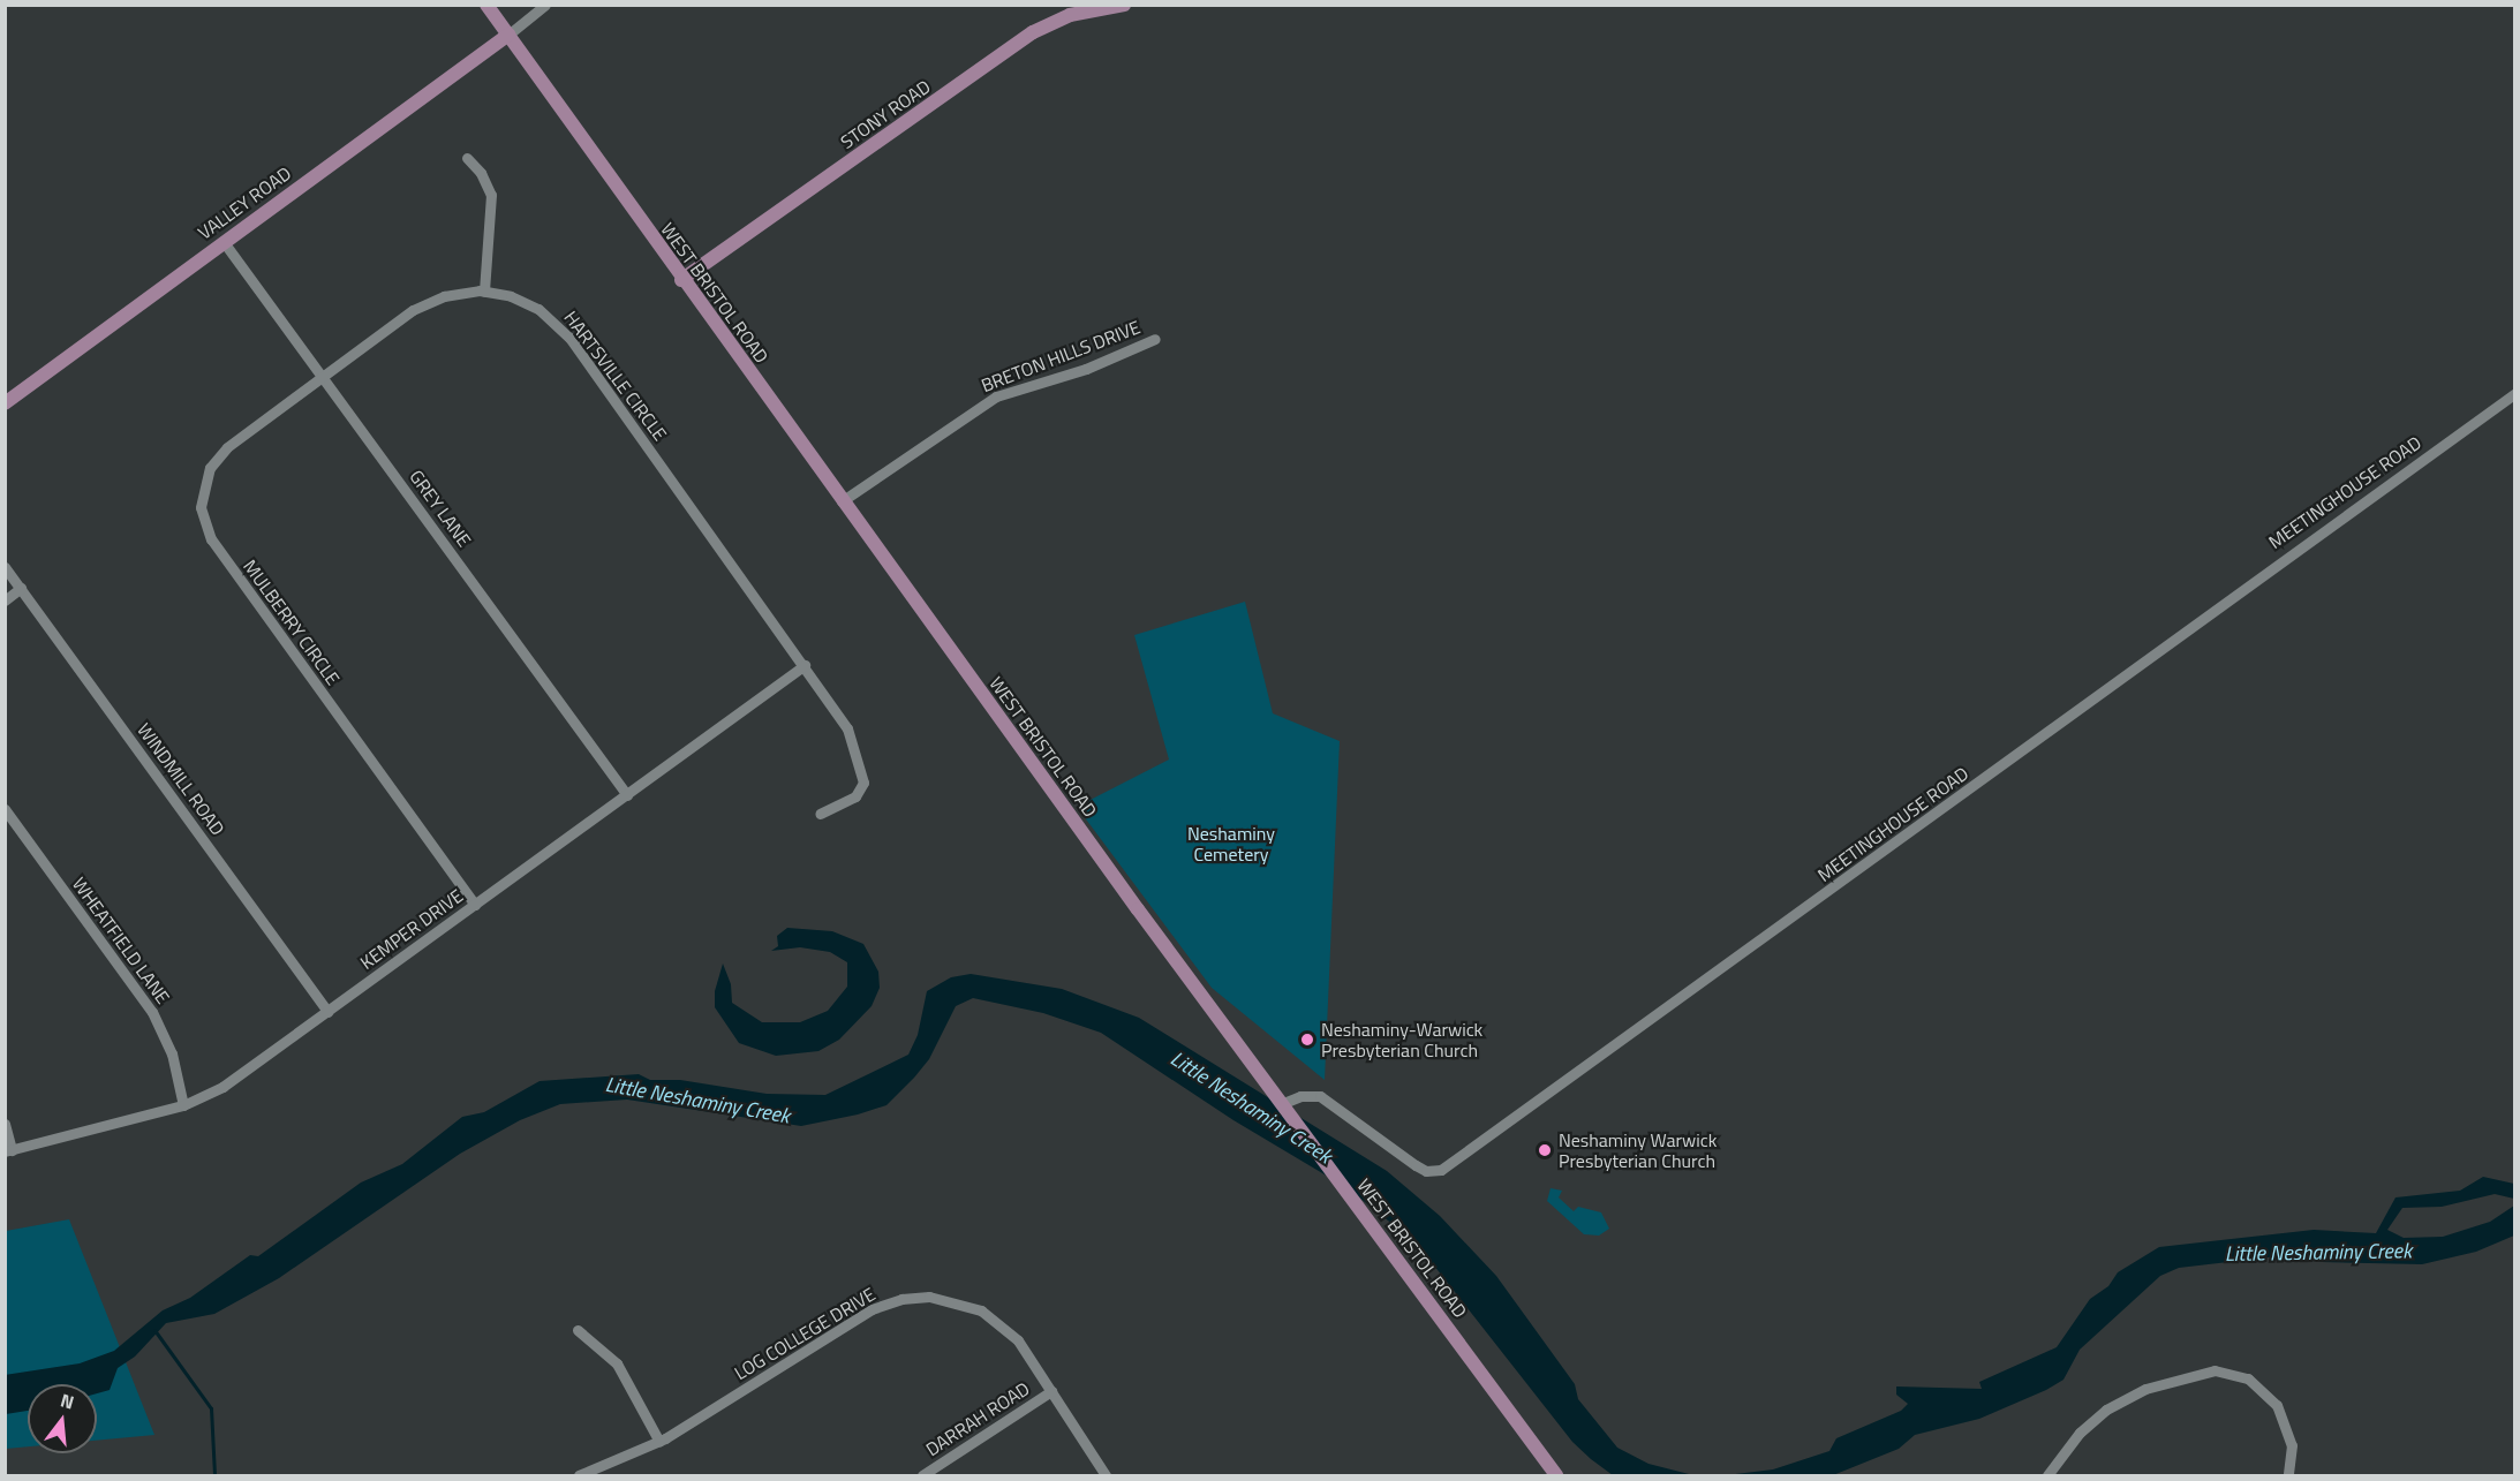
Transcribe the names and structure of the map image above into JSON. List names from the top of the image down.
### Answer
{
  "streets": {
    "main road": ["STONY ROAD", "VALLEY ROAD", "WEST BRISTOL ROAD"],
    "street": [
      "BRETON HILLS DRIVE",
      "HARTSVILLE CIRCLE",
      "MEETINGHOUSE ROAD",
      "GREY LANE",
      "MULBERRY CIRCLE",
      "WINDMILL ROAD",
      "KEMPER DRIVE",
      "WHEATFIELD LANE",
      "LOG COLLEGE DRIVE",
      "DARRAH ROAD"
    ]
  },
  "crossings": [
    ["STONY ROAD", "WEST BRISTOL ROAD"],
    ["VALLEY ROAD", "WEST BRISTOL ROAD"],
    ["VALLEY ROAD", "GREY LANE"],
    ["WEST BRISTOL ROAD", "BRETON HILLS DRIVE"],
    ["WEST BRISTOL ROAD", "MEETINGHOUSE ROAD"],
    ["HARTSVILLE CIRCLE", "GREY LANE"],
    ["HARTSVILLE CIRCLE", "MULBERRY CIRCLE"],
    ["HARTSVILLE CIRCLE", "KEMPER DRIVE"],
    ["GREY LANE", "MULBERRY CIRCLE"],
    ["GREY LANE", "KEMPER DRIVE"],
    ["MULBERRY CIRCLE", "KEMPER DRIVE"],
    ["WINDMILL ROAD", "KEMPER DRIVE"],
    ["KEMPER DRIVE", "WHEATFIELD LANE"],
    ["LOG COLLEGE DRIVE", "DARRAH ROAD"]
  ],
  "water": ["Little Neshaminy Creek"],
  "parks": ["Neshaminy Cemetery"],
  "places": ["Neshaminy-Warwick Presbyterian Church", "Neshaminy Warwick Presbyterian Church"],
  "north": "top"
}
